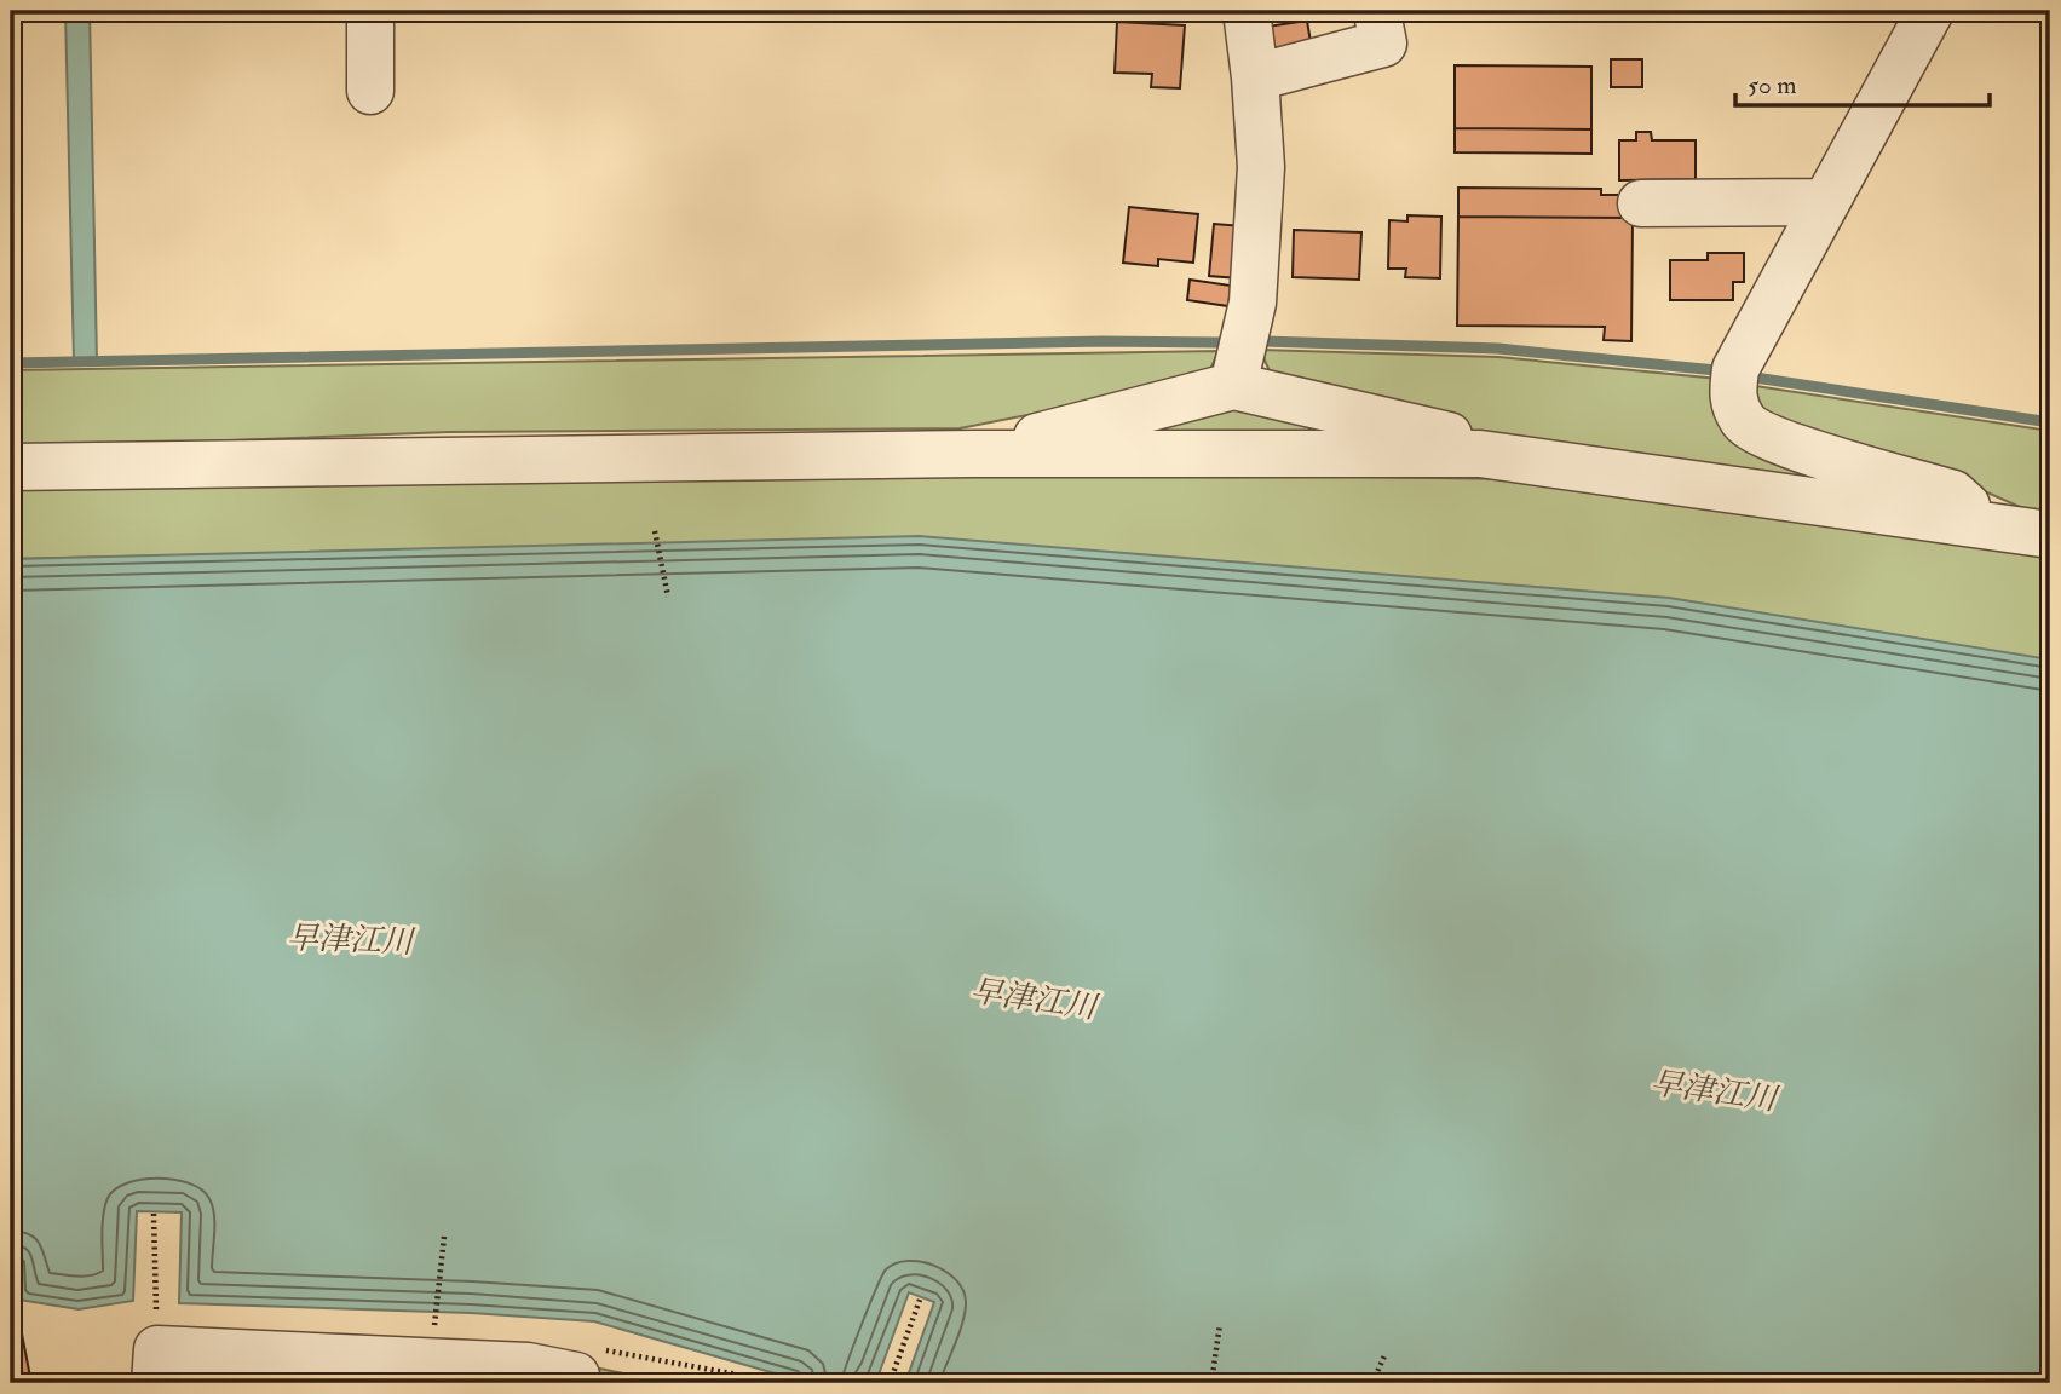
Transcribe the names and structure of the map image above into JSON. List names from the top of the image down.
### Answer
{
  "water": ["早津江川"],
  "scale_bar": "50 m"
}
